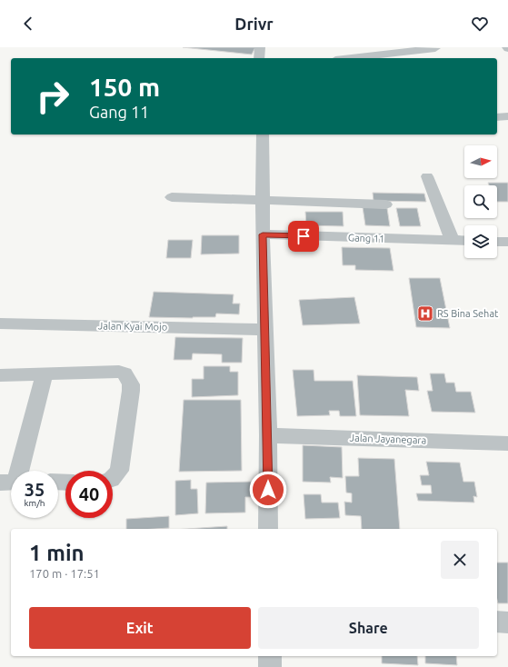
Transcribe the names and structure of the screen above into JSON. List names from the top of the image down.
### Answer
{
  "streets": {
    "street": ["Gang 11", "Jalan Kyai Mojo", "Jalan Jayanegara"]
  },
  "places": {
    "hospital": ["RS Bina Sehat"]
  },
  "north": "right",
  "page": {
    "header": "Drivr",
    "turn": ["150 m", "Gang 11"],
    "speed": "35 km/h",
    "limit": "40",
    "heading": ["1 min", "170 m · 17:51"],
    "buttons": ["Exit", "Share"]
  }
}
